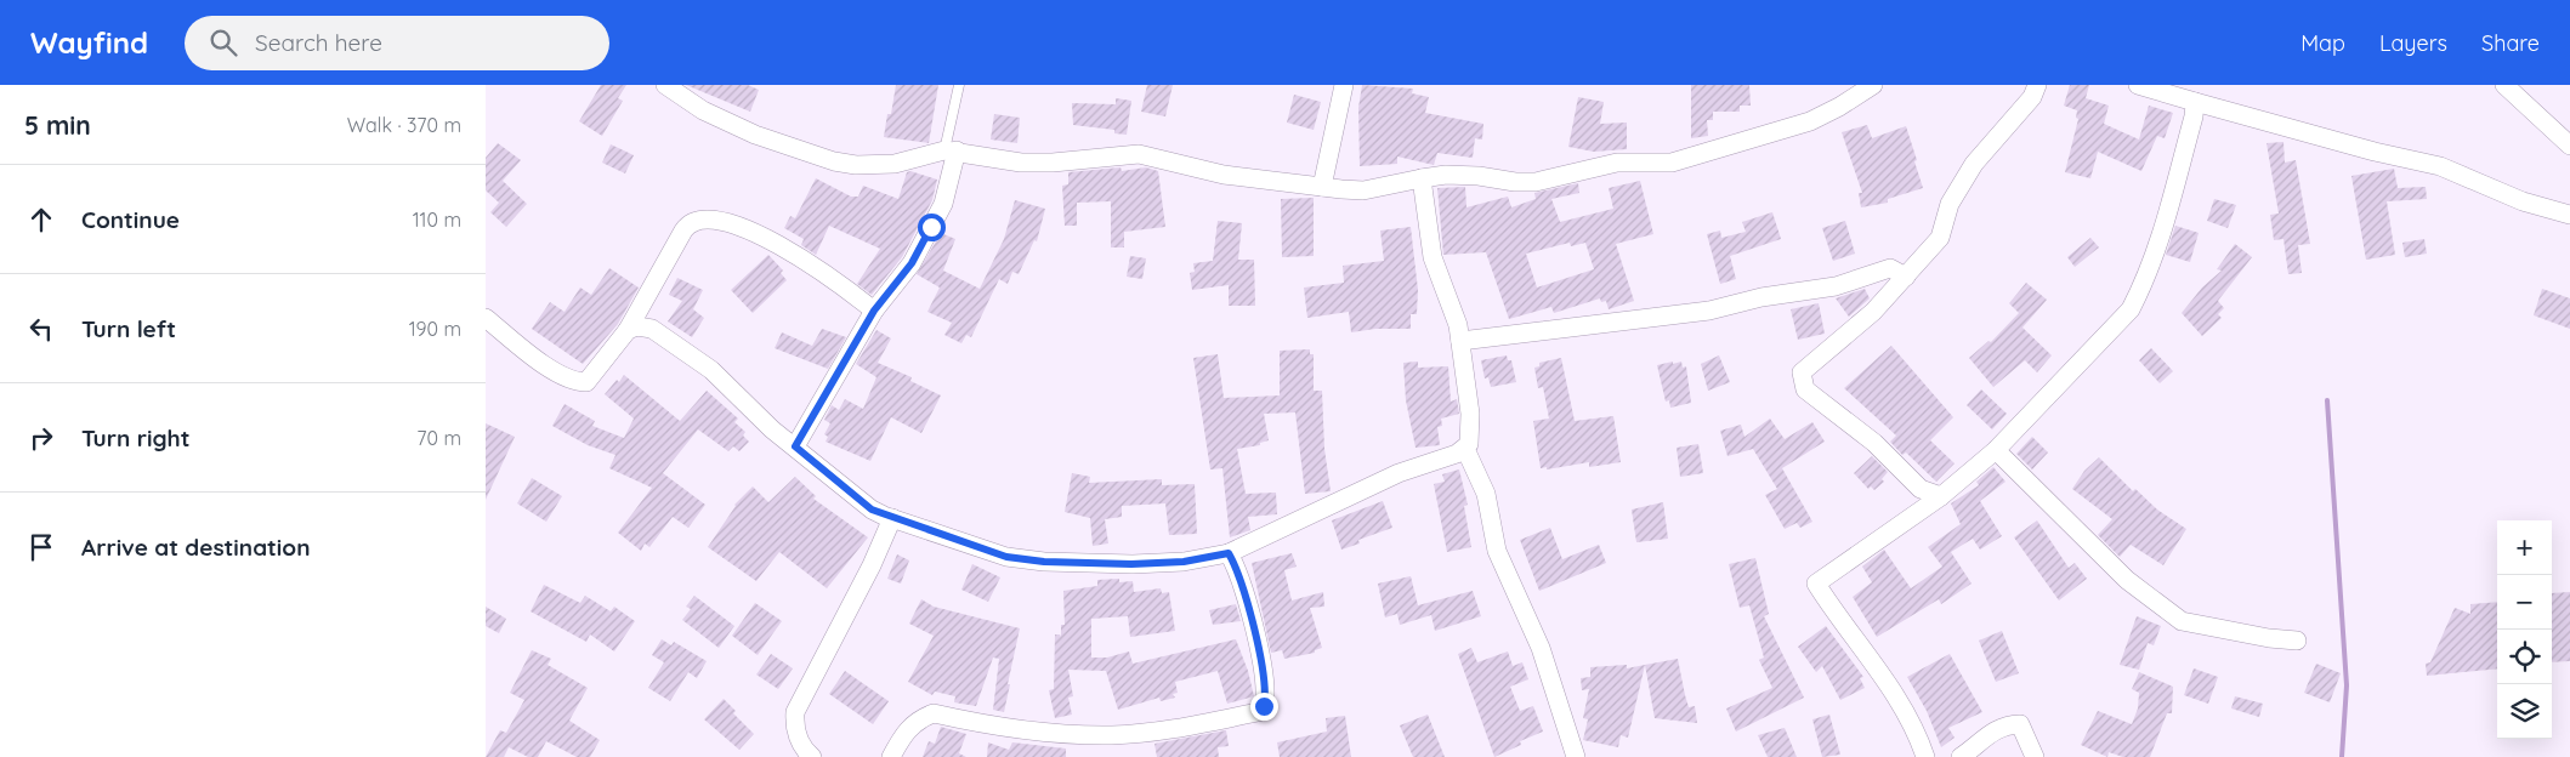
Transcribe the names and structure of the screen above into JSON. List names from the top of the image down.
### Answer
{
  "page": {
    "header": "Wayfind",
    "search": "Search here",
    "nav": ["Map", "Layers", "Share"],
    "heading": ["5 min", "Walk · 370 m"],
    "list": [
      ["Continue", "110 m"],
      ["Turn left", "190 m"],
      ["Turn right", "70 m"],
      "Arrive at destination"
    ],
    "map_buttons": ["+", "−"]
  }
}
